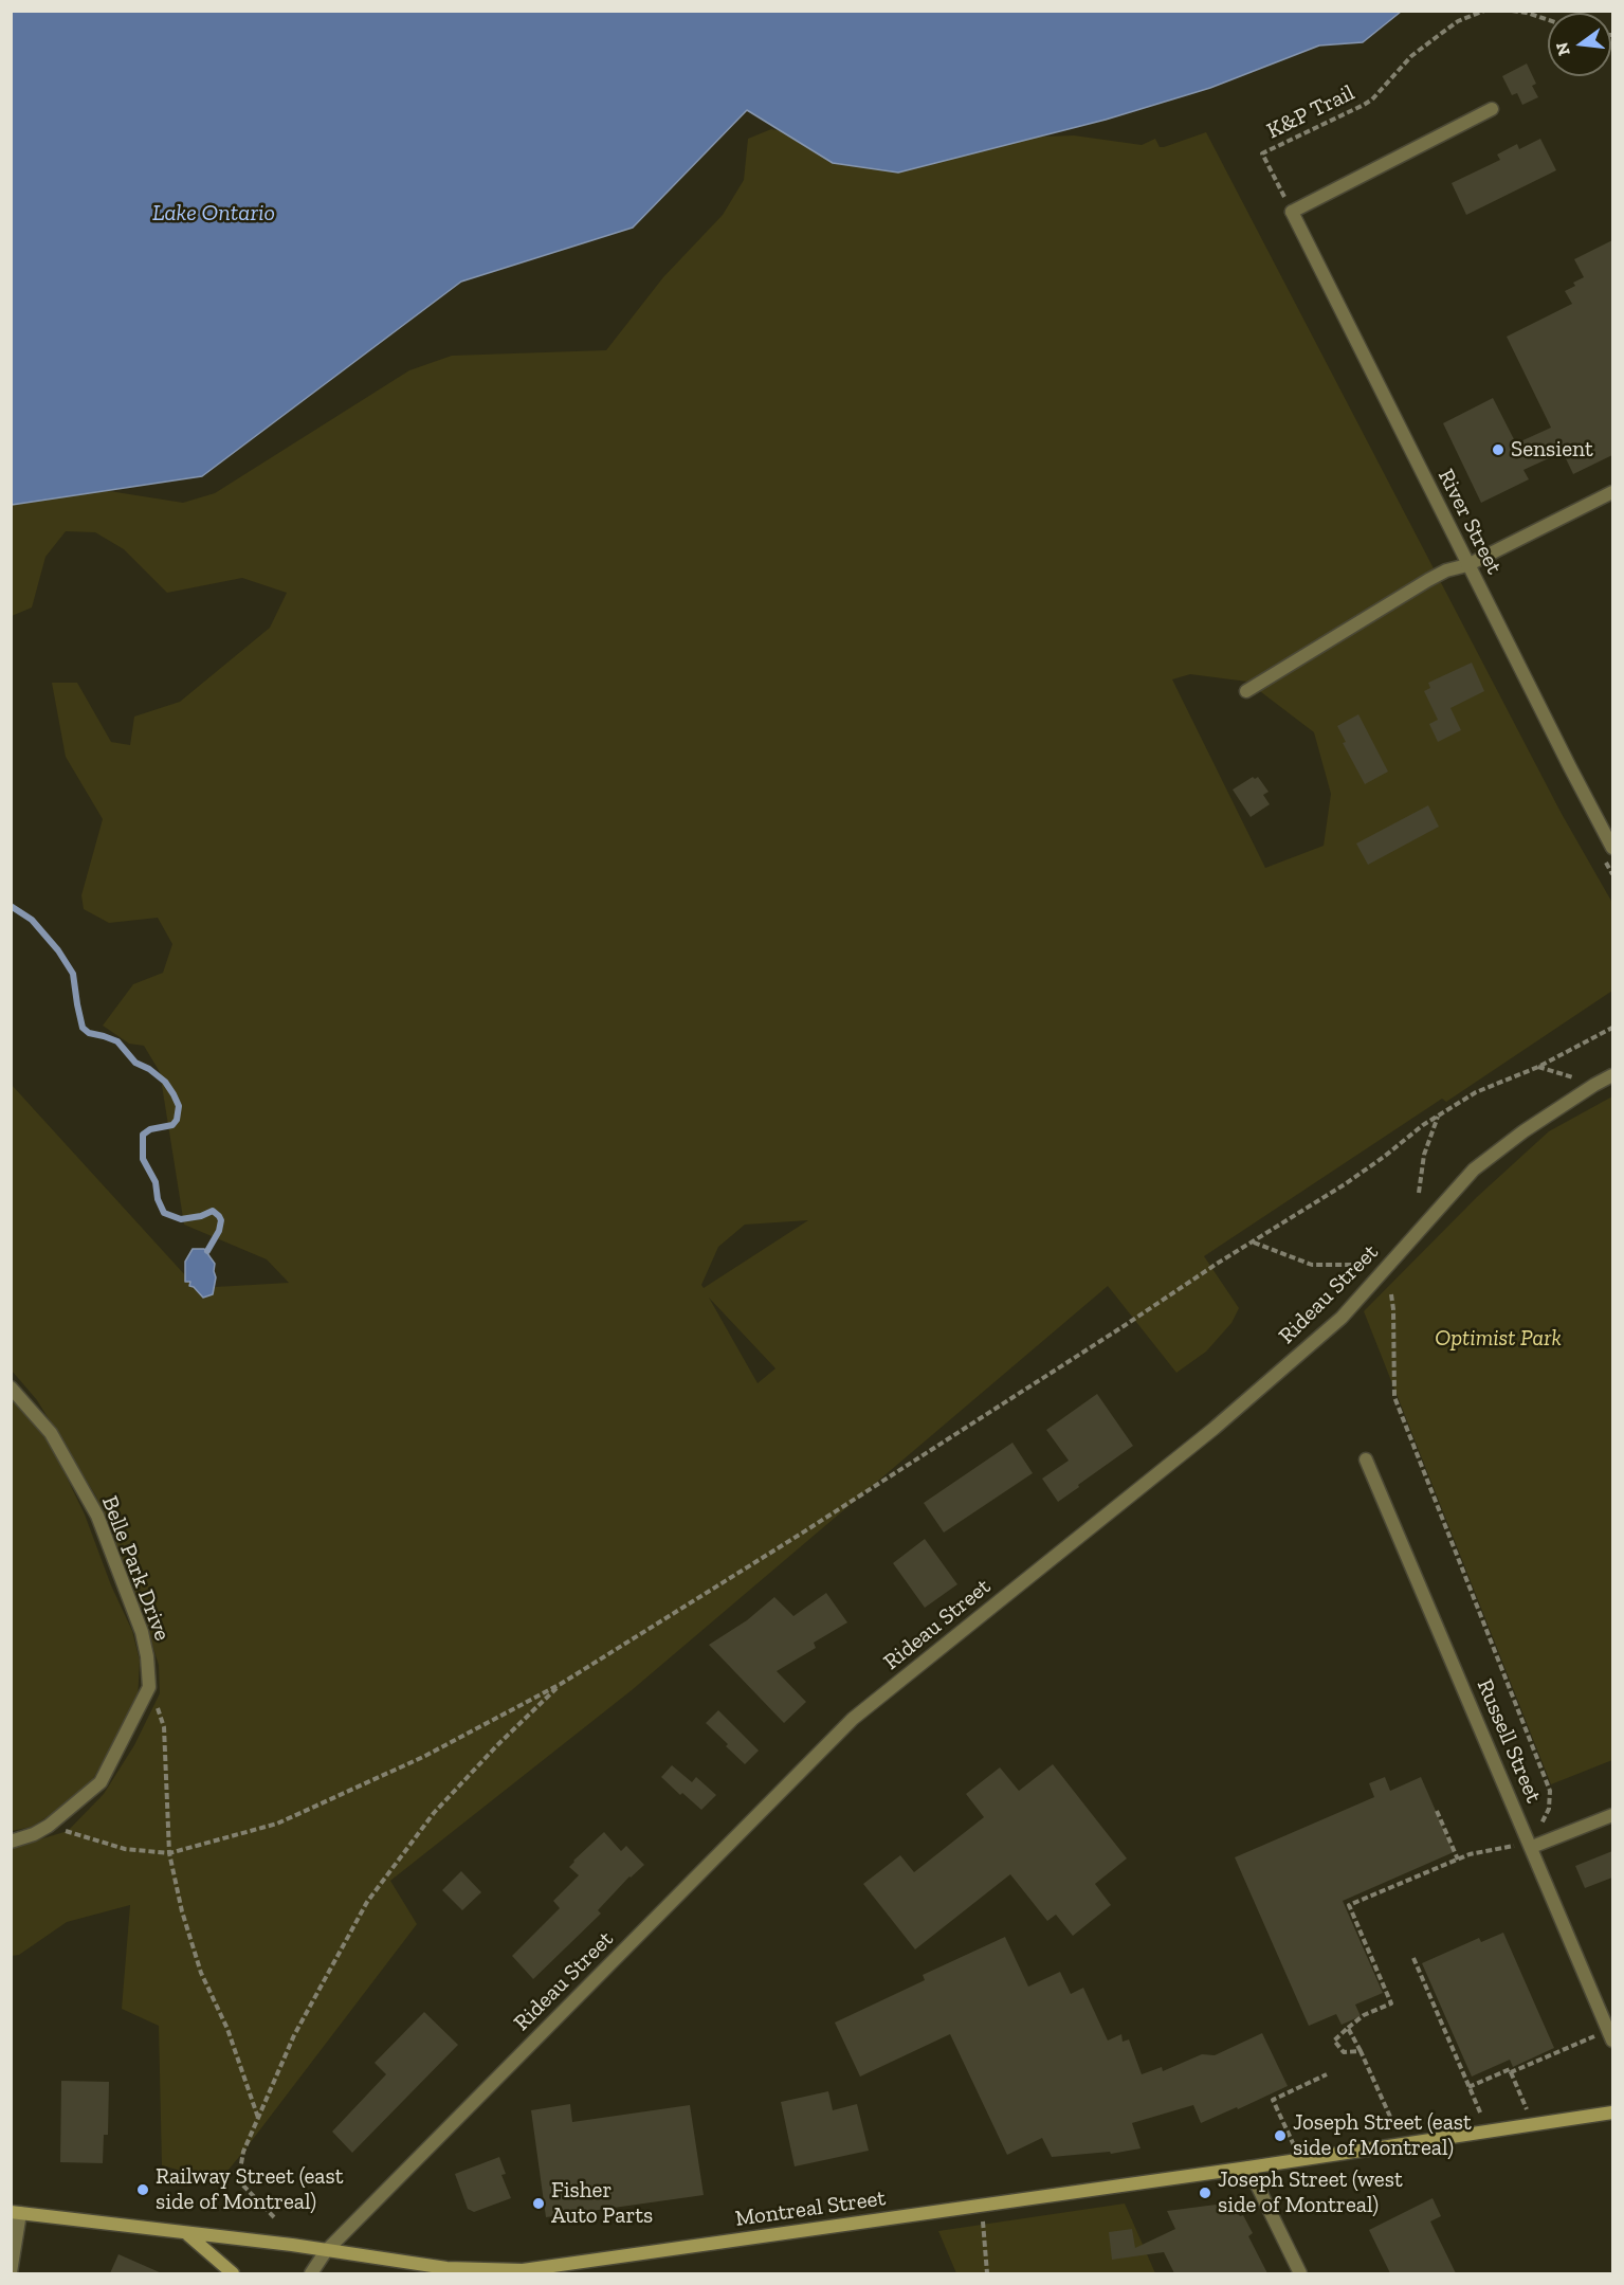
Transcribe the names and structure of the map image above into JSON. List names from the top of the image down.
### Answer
{
  "streets": {
    "main road": ["Montreal Street"],
    "street": [
      "River Street",
      "Rideau Street",
      "Belle Park Drive",
      "Russell Street"
    ],
    "path": ["K&P Trail"]
  },
  "crossings": [
    ["K&P Trail", "River Street"],
    ["Rideau Street", "Montreal Street"]
  ],
  "water": ["Lake Ontario"],
  "parks": ["Optimist Park"],
  "places": [
    "Sensient",
    "Joseph Street (east side of Montreal)",
    "Railway Street (east side of Montreal)",
    "Joseph Street (west side of Montreal)",
    "Fisher Auto Parts"
  ],
  "north": "left"
}
